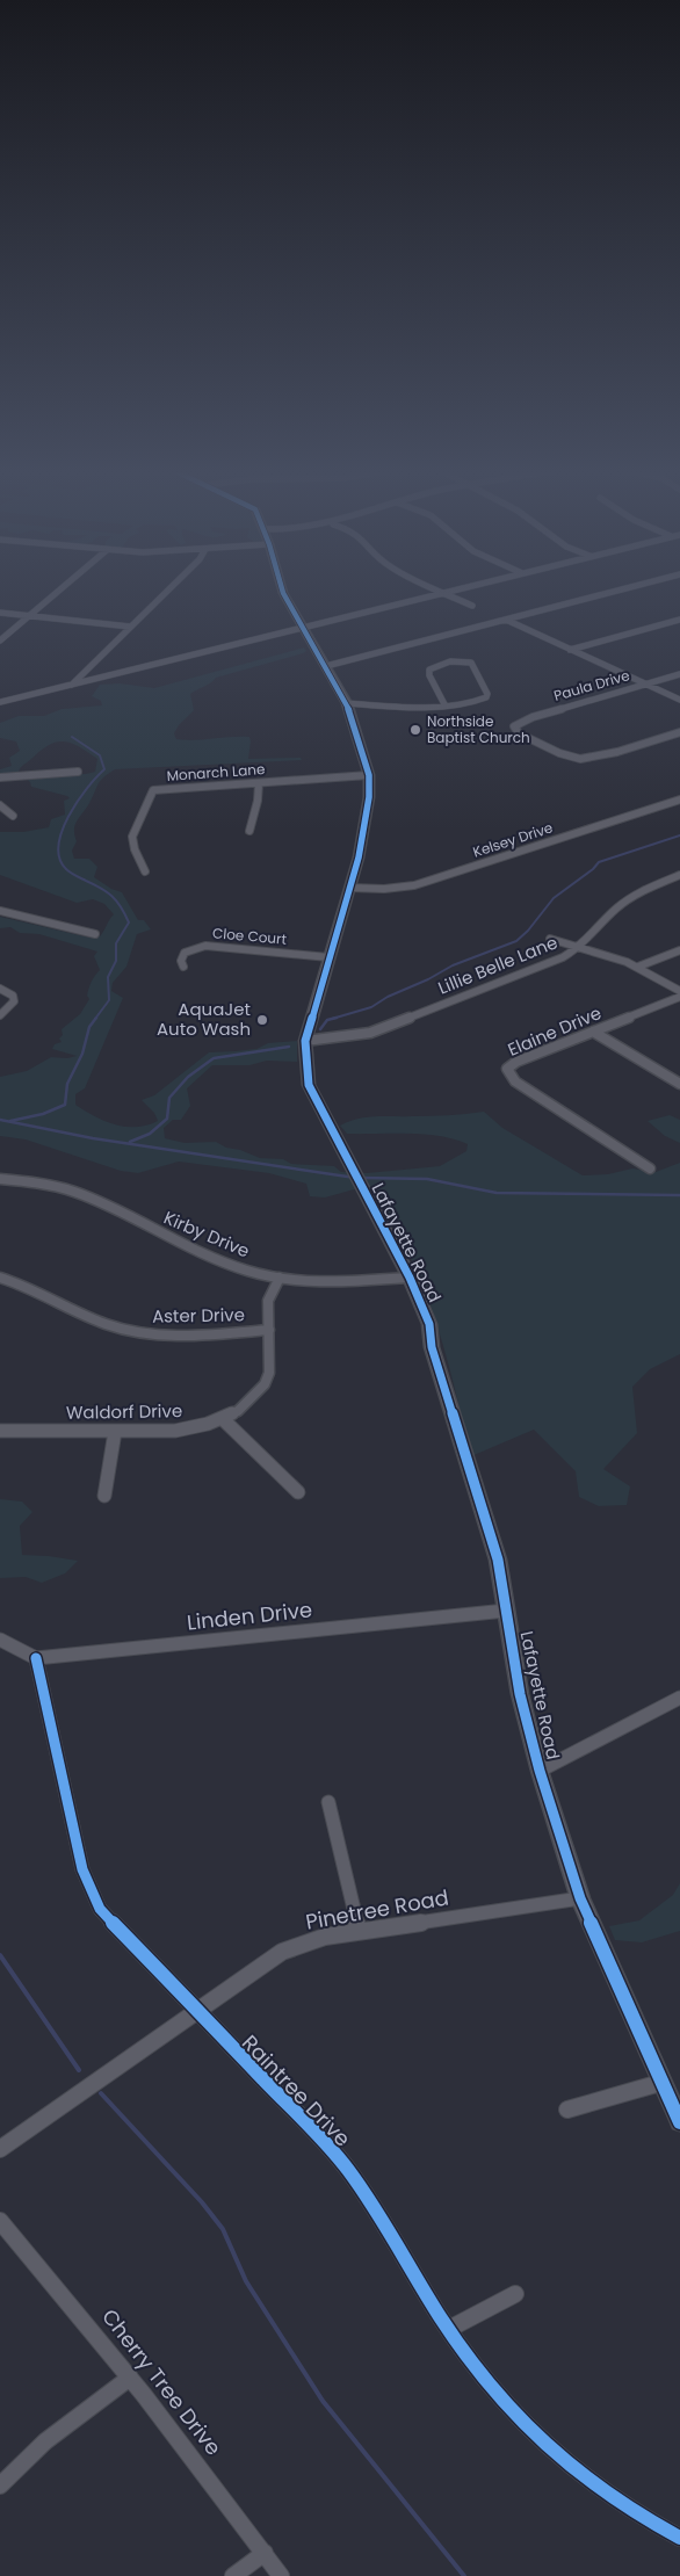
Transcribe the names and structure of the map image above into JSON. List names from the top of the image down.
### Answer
{
  "streets": {
    "main road": ["Lafayette Road"],
    "street": [
      "Paula Drive",
      "Monarch Lane",
      "Kelsey Drive",
      "Cloe Court",
      "Lillie Belle Lane",
      "Elaine Drive",
      "Kirby Drive",
      "Aster Drive",
      "Waldorf Drive",
      "Linden Drive",
      "Pinetree Road",
      "Raintree Drive",
      "Cherry Tree Drive"
    ]
  },
  "crossings": [
    ["Monarch Lane", "Lafayette Road"],
    ["Kelsey Drive", "Lafayette Road"],
    ["Cloe Court", "Lafayette Road"],
    ["Lillie Belle Lane", "Lafayette Road"],
    ["Kirby Drive", "Lafayette Road"],
    ["Kirby Drive", "Waldorf Drive"],
    ["Lafayette Road", "Linden Drive"],
    ["Lafayette Road", "Pinetree Road"],
    ["Aster Drive", "Waldorf Drive"],
    ["Linden Drive", "Raintree Drive"],
    ["Pinetree Road", "Raintree Drive"]
  ],
  "places": ["Northside Baptist Church", "AquaJet Auto Wash"]
}
